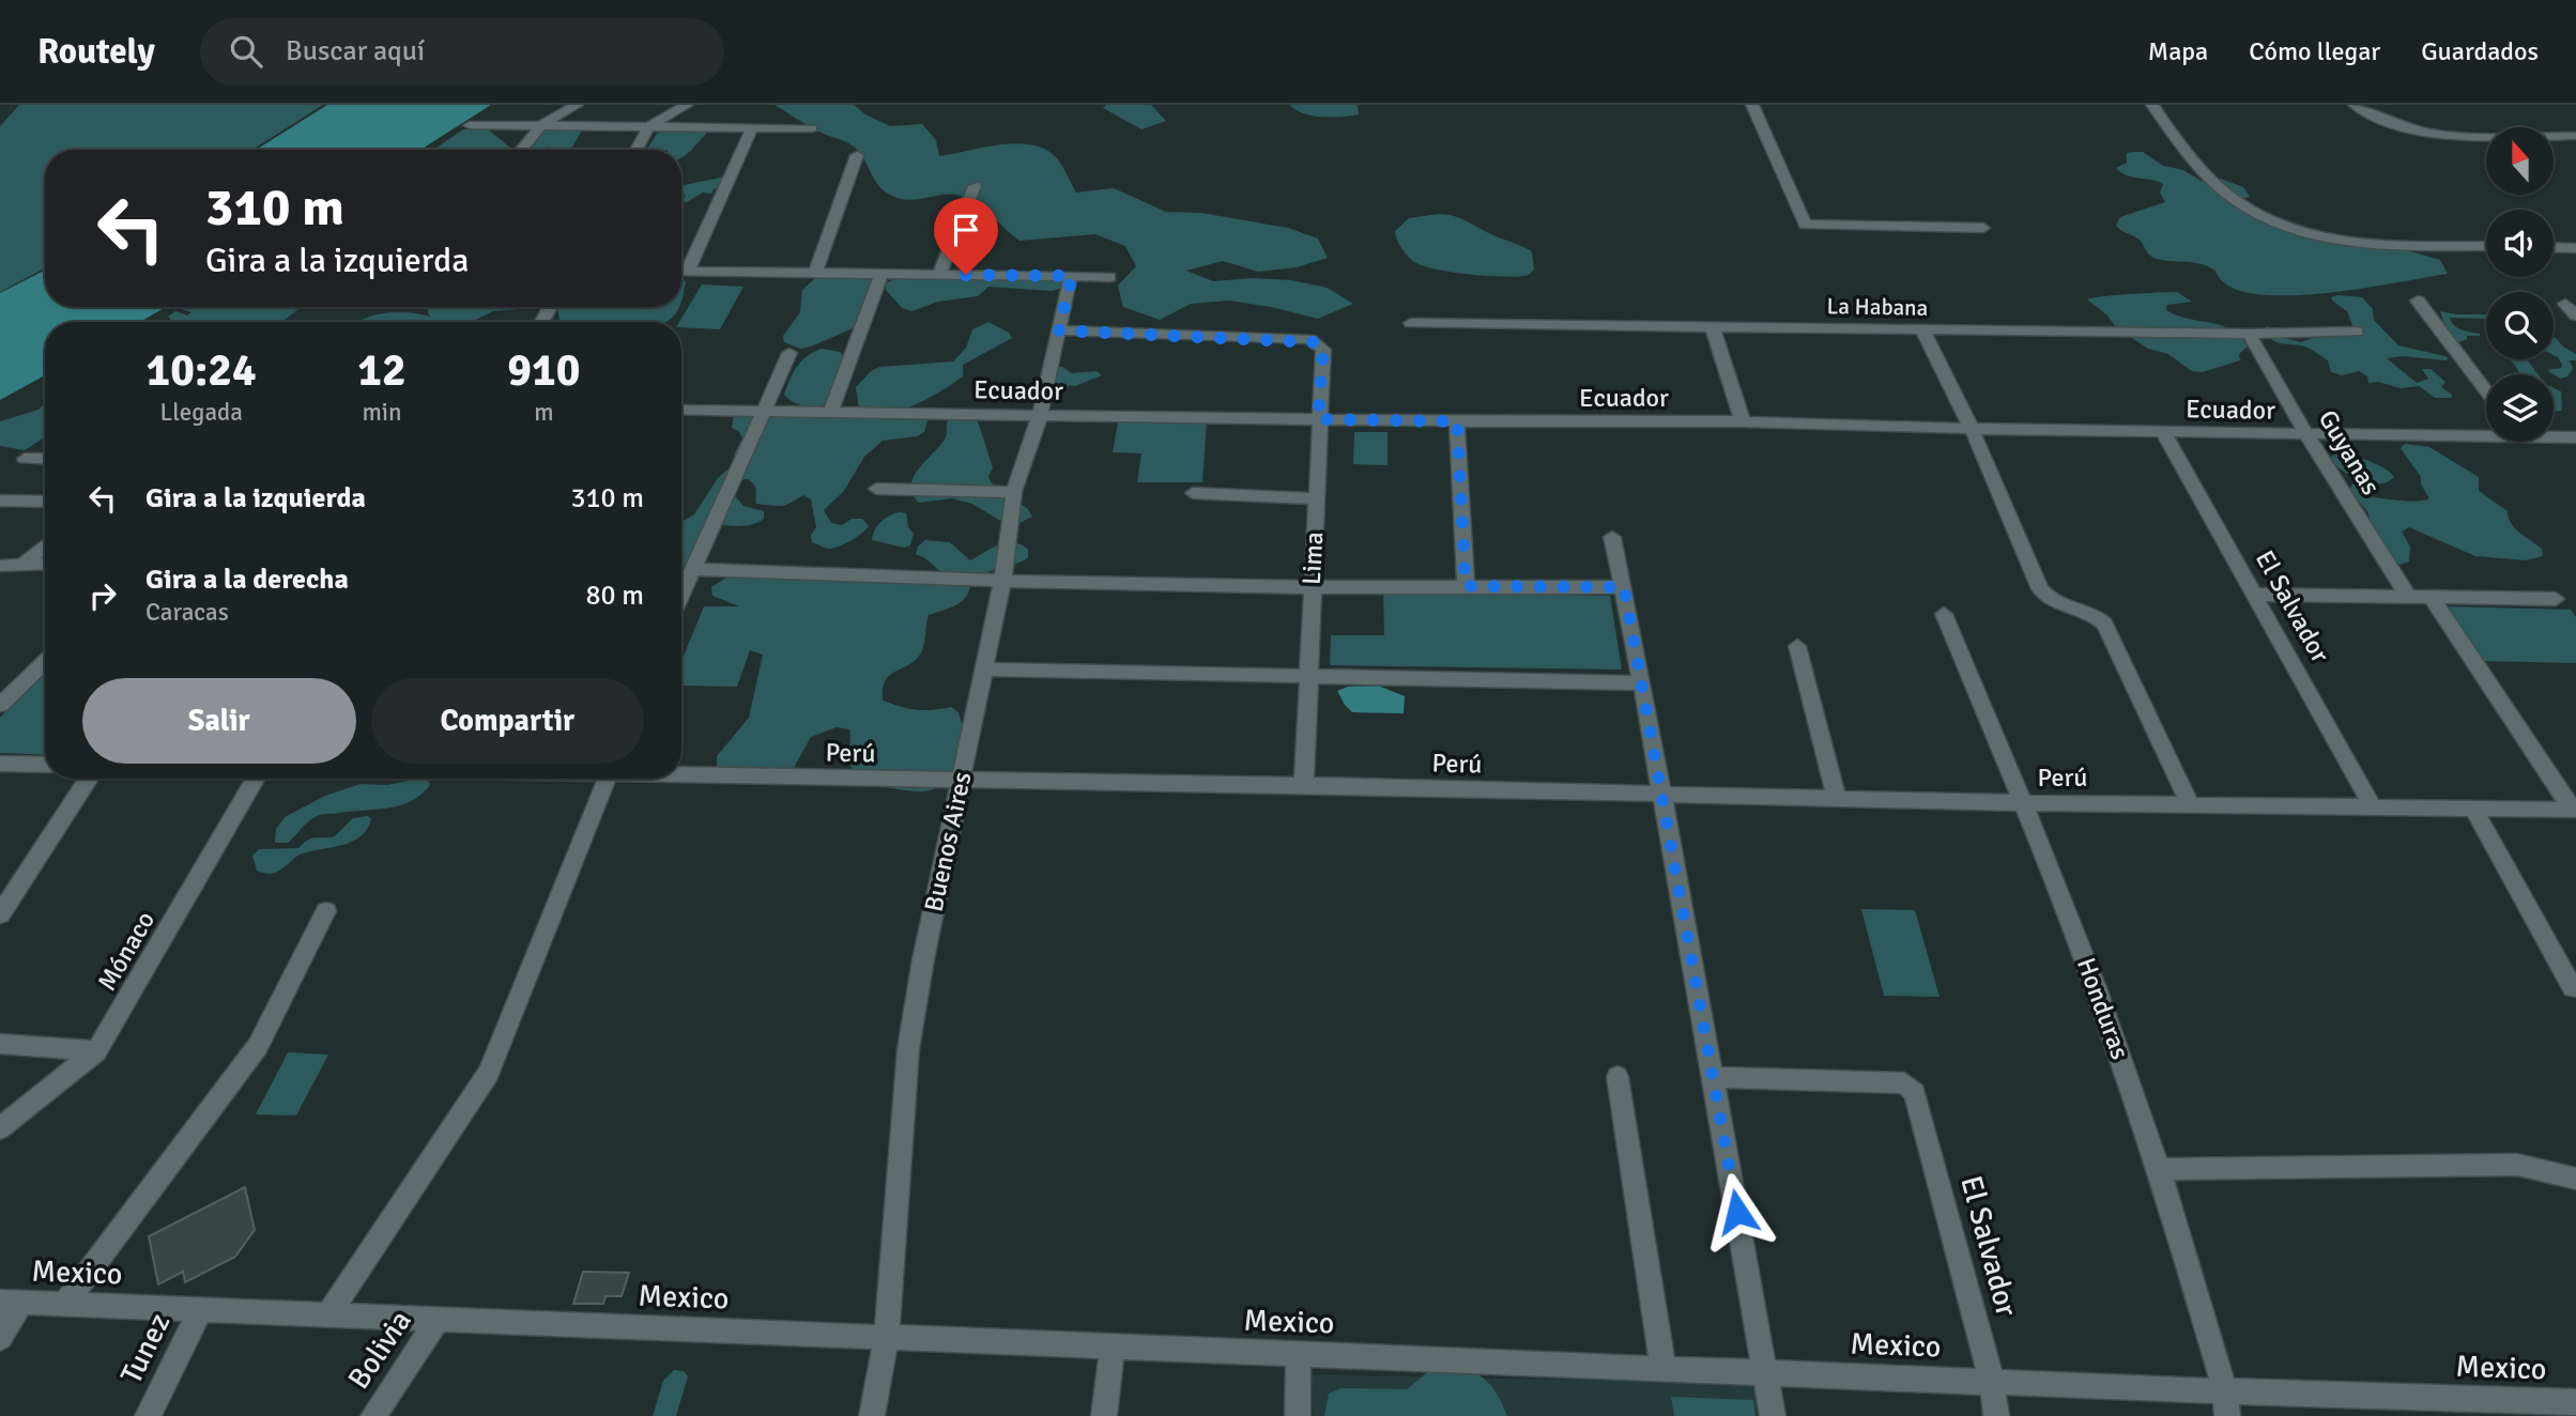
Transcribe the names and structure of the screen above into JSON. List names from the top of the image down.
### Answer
{
  "streets": {
    "street": [
      "La Habana",
      "Ecuador",
      "Guyanas",
      "Lima",
      "El Salvador",
      "Perú",
      "Buenos Aires",
      "Mónaco",
      "Honduras",
      "Mexico",
      "Tunez",
      "Bolivia"
    ]
  },
  "crossings": [
    ["La Habana", "Guyanas"],
    ["Ecuador", "Guyanas"],
    ["Ecuador", "Lima"],
    ["Ecuador", "El Salvador"],
    ["Ecuador", "Buenos Aires"],
    ["Lima", "Perú"],
    ["Lima", "Buenos Aires"],
    ["El Salvador", "Perú"],
    ["El Salvador", "Mexico"],
    ["Perú", "Buenos Aires"],
    ["Perú", "Honduras"],
    ["Buenos Aires", "Mexico"],
    ["Honduras", "Mexico"],
    ["Mexico", "Tunez"],
    ["Mexico", "Bolivia"]
  ],
  "north": "top",
  "page": {
    "header": "Routely",
    "search": "Buscar aquí",
    "nav": ["Mapa", "Cómo llegar", "Guardados"],
    "turn": ["310 m", "Gira a la izquierda"],
    "eta": [
      "10:24",
      "Llegada",
      "12",
      "min",
      "910",
      "m"
    ],
    "list": [
      {
        "name": "Gira a la izquierda",
        "value": "310 m"
      },
      {
        "name": "Gira a la derecha",
        "note": "Caracas",
        "value": "80 m"
      }
    ],
    "buttons": ["Salir", "Compartir"]
  }
}
